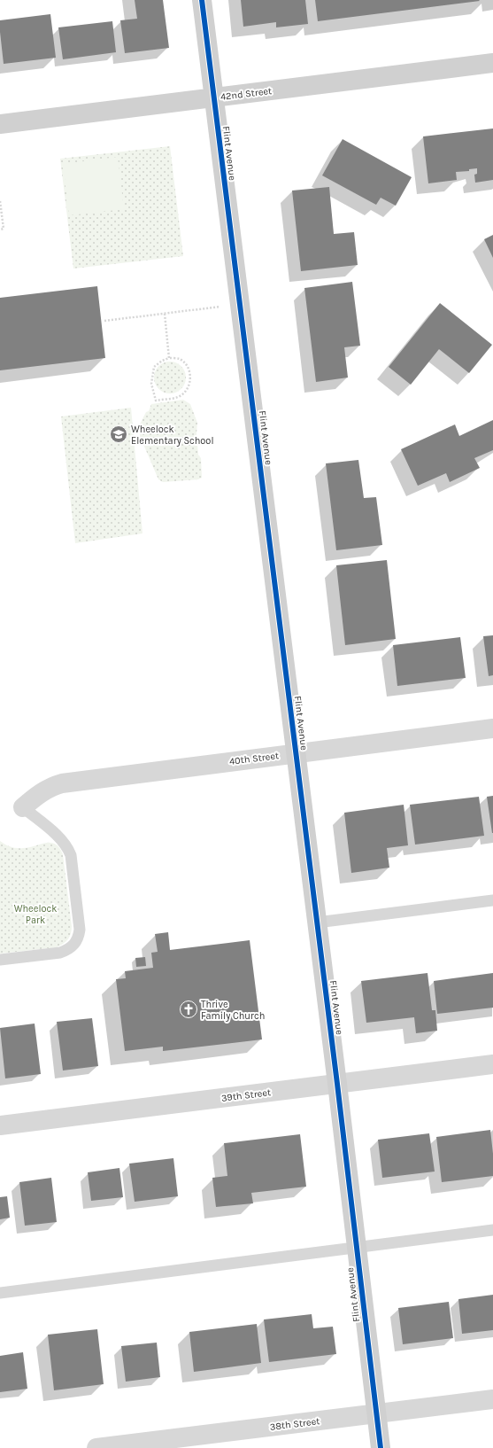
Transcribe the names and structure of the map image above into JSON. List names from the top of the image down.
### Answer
{
  "streets": {
    "street": [
      "42nd Street",
      "Flint Avenue",
      "40th Street",
      "39th Street",
      "38th Street"
    ]
  },
  "crossings": [
    ["42nd Street", "Flint Avenue"],
    ["Flint Avenue", "40th Street"],
    ["Flint Avenue", "39th Street"],
    ["Flint Avenue", "38th Street"]
  ],
  "parks": ["Wheelock Park"],
  "places": {
    "school or university": ["Wheelock Elementary School"],
    "church": ["Thrive Family Church"]
  }
}
